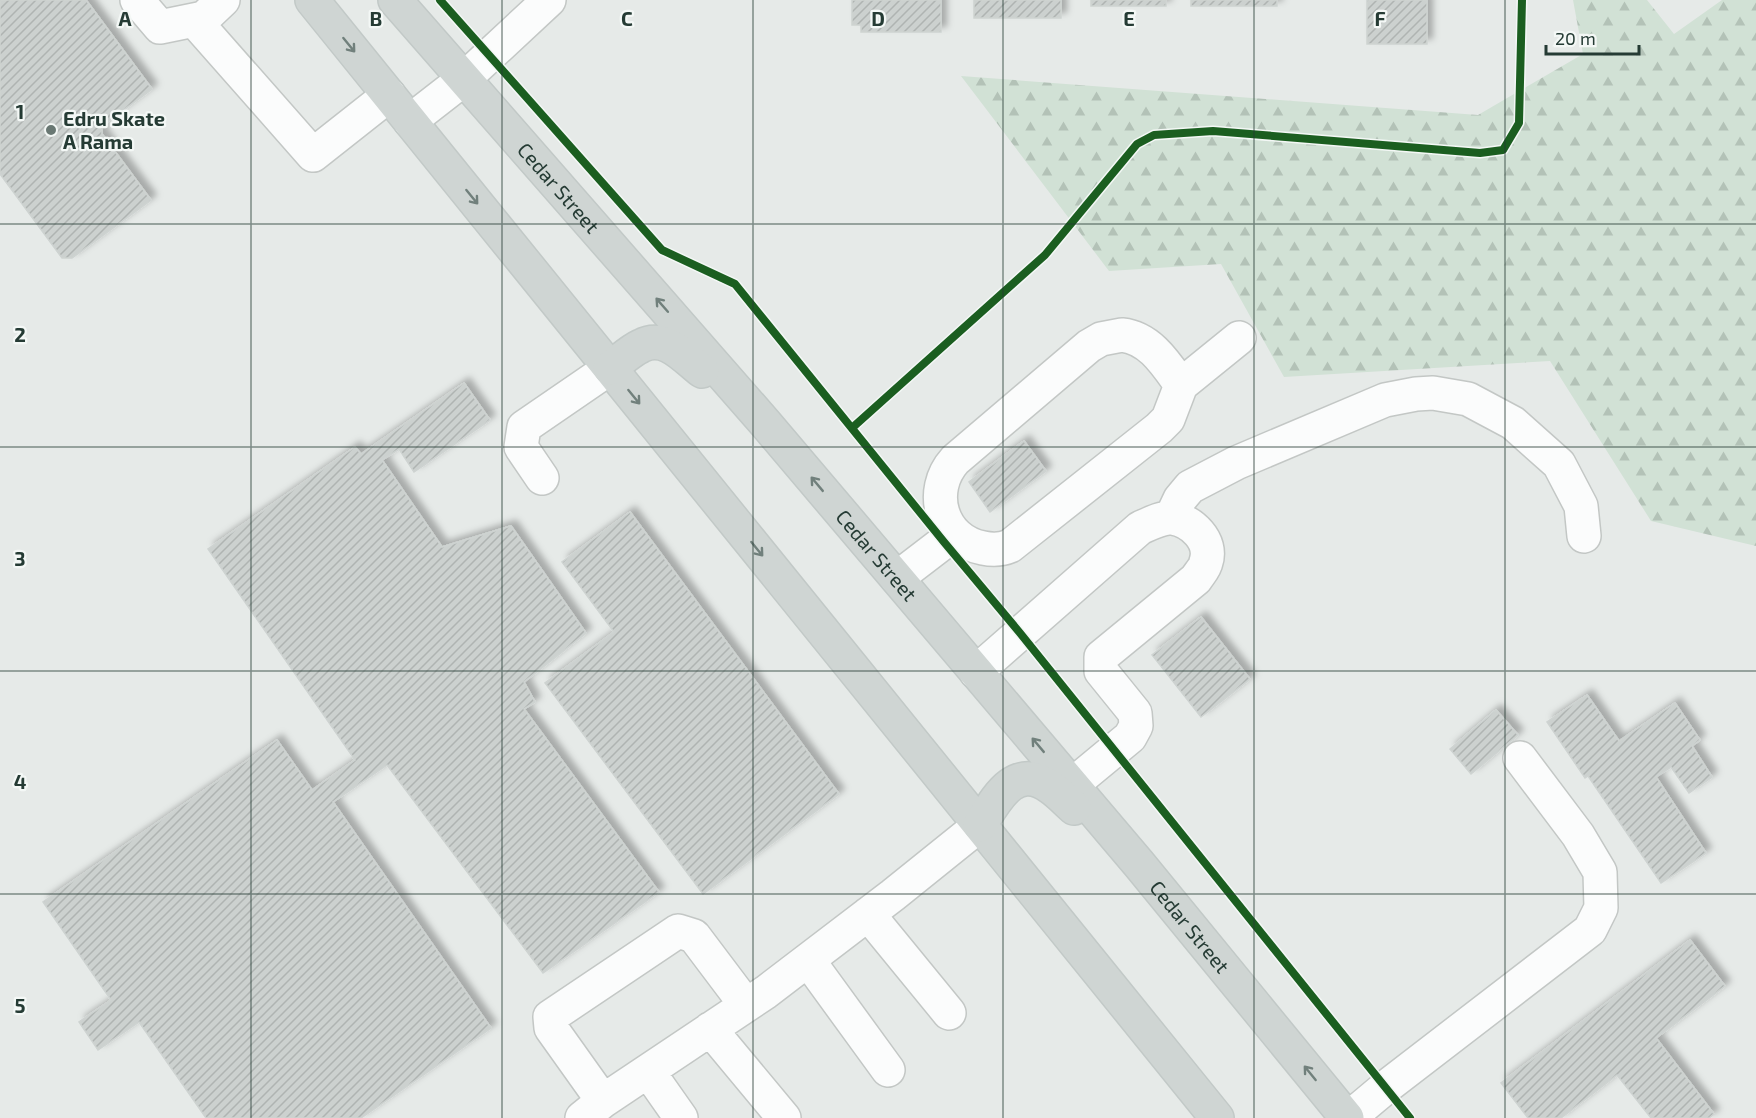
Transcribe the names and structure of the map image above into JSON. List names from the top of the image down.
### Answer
{
  "streets": {
    "main road": ["Cedar Street"]
  },
  "places": ["Edru Skate A Rama"],
  "scale_bar": "20 m",
  "grid": {
    "columns": [
      "A",
      "B",
      "C",
      "D",
      "E",
      "F"
    ],
    "rows": [
      "1",
      "2",
      "3",
      "4",
      "5"
    ]
  }
}
